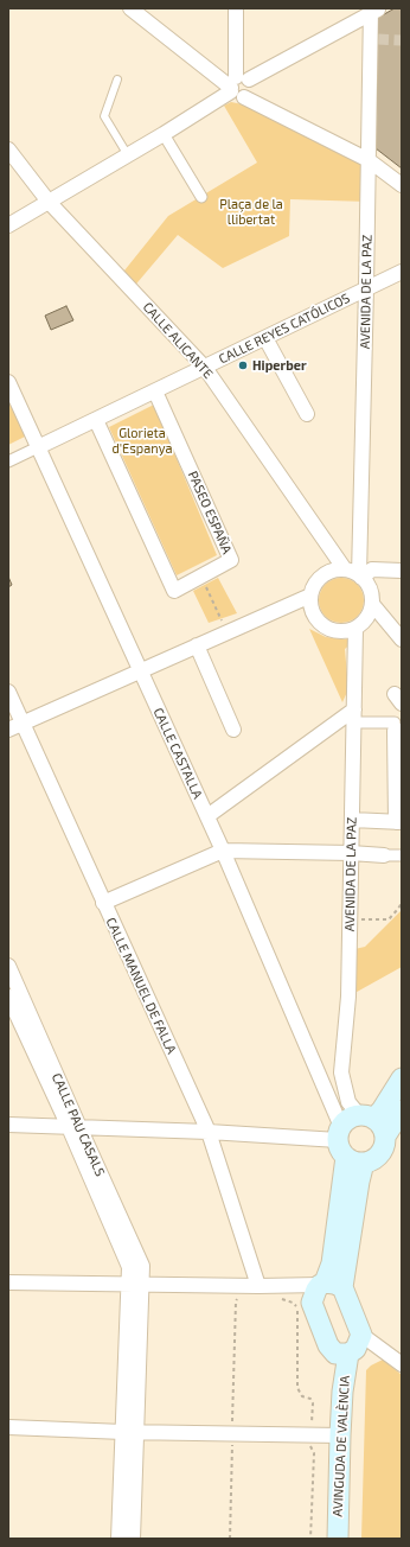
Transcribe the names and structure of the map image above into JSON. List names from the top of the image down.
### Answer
{
  "streets": {
    "main road": ["AVINGUDA DE VALÈNCIA"],
    "street": [
      "AVENIDA DE LA PAZ",
      "CALLE REYES CATÓLICOS",
      "CALLE ALICANTE",
      "PASEO ESPAÑA",
      "CALLE CASTALLA",
      "CALLE MANUEL DE FALLA",
      "CALLE PAU CASALS"
    ]
  },
  "crossings": [
    ["AVENIDA DE LA PAZ", "CALLE REYES CATÓLICOS"],
    ["AVENIDA DE LA PAZ", "CALLE ALICANTE"],
    ["AVENIDA DE LA PAZ", "CALLE CASTALLA"],
    ["CALLE REYES CATÓLICOS", "CALLE ALICANTE"],
    ["CALLE REYES CATÓLICOS", "PASEO ESPAÑA"],
    ["CALLE REYES CATÓLICOS", "CALLE CASTALLA"]
  ],
  "parks": ["Plaça de la llibertat", "Glorieta d'Espanya"],
  "places": ["Hiperber"]
}
